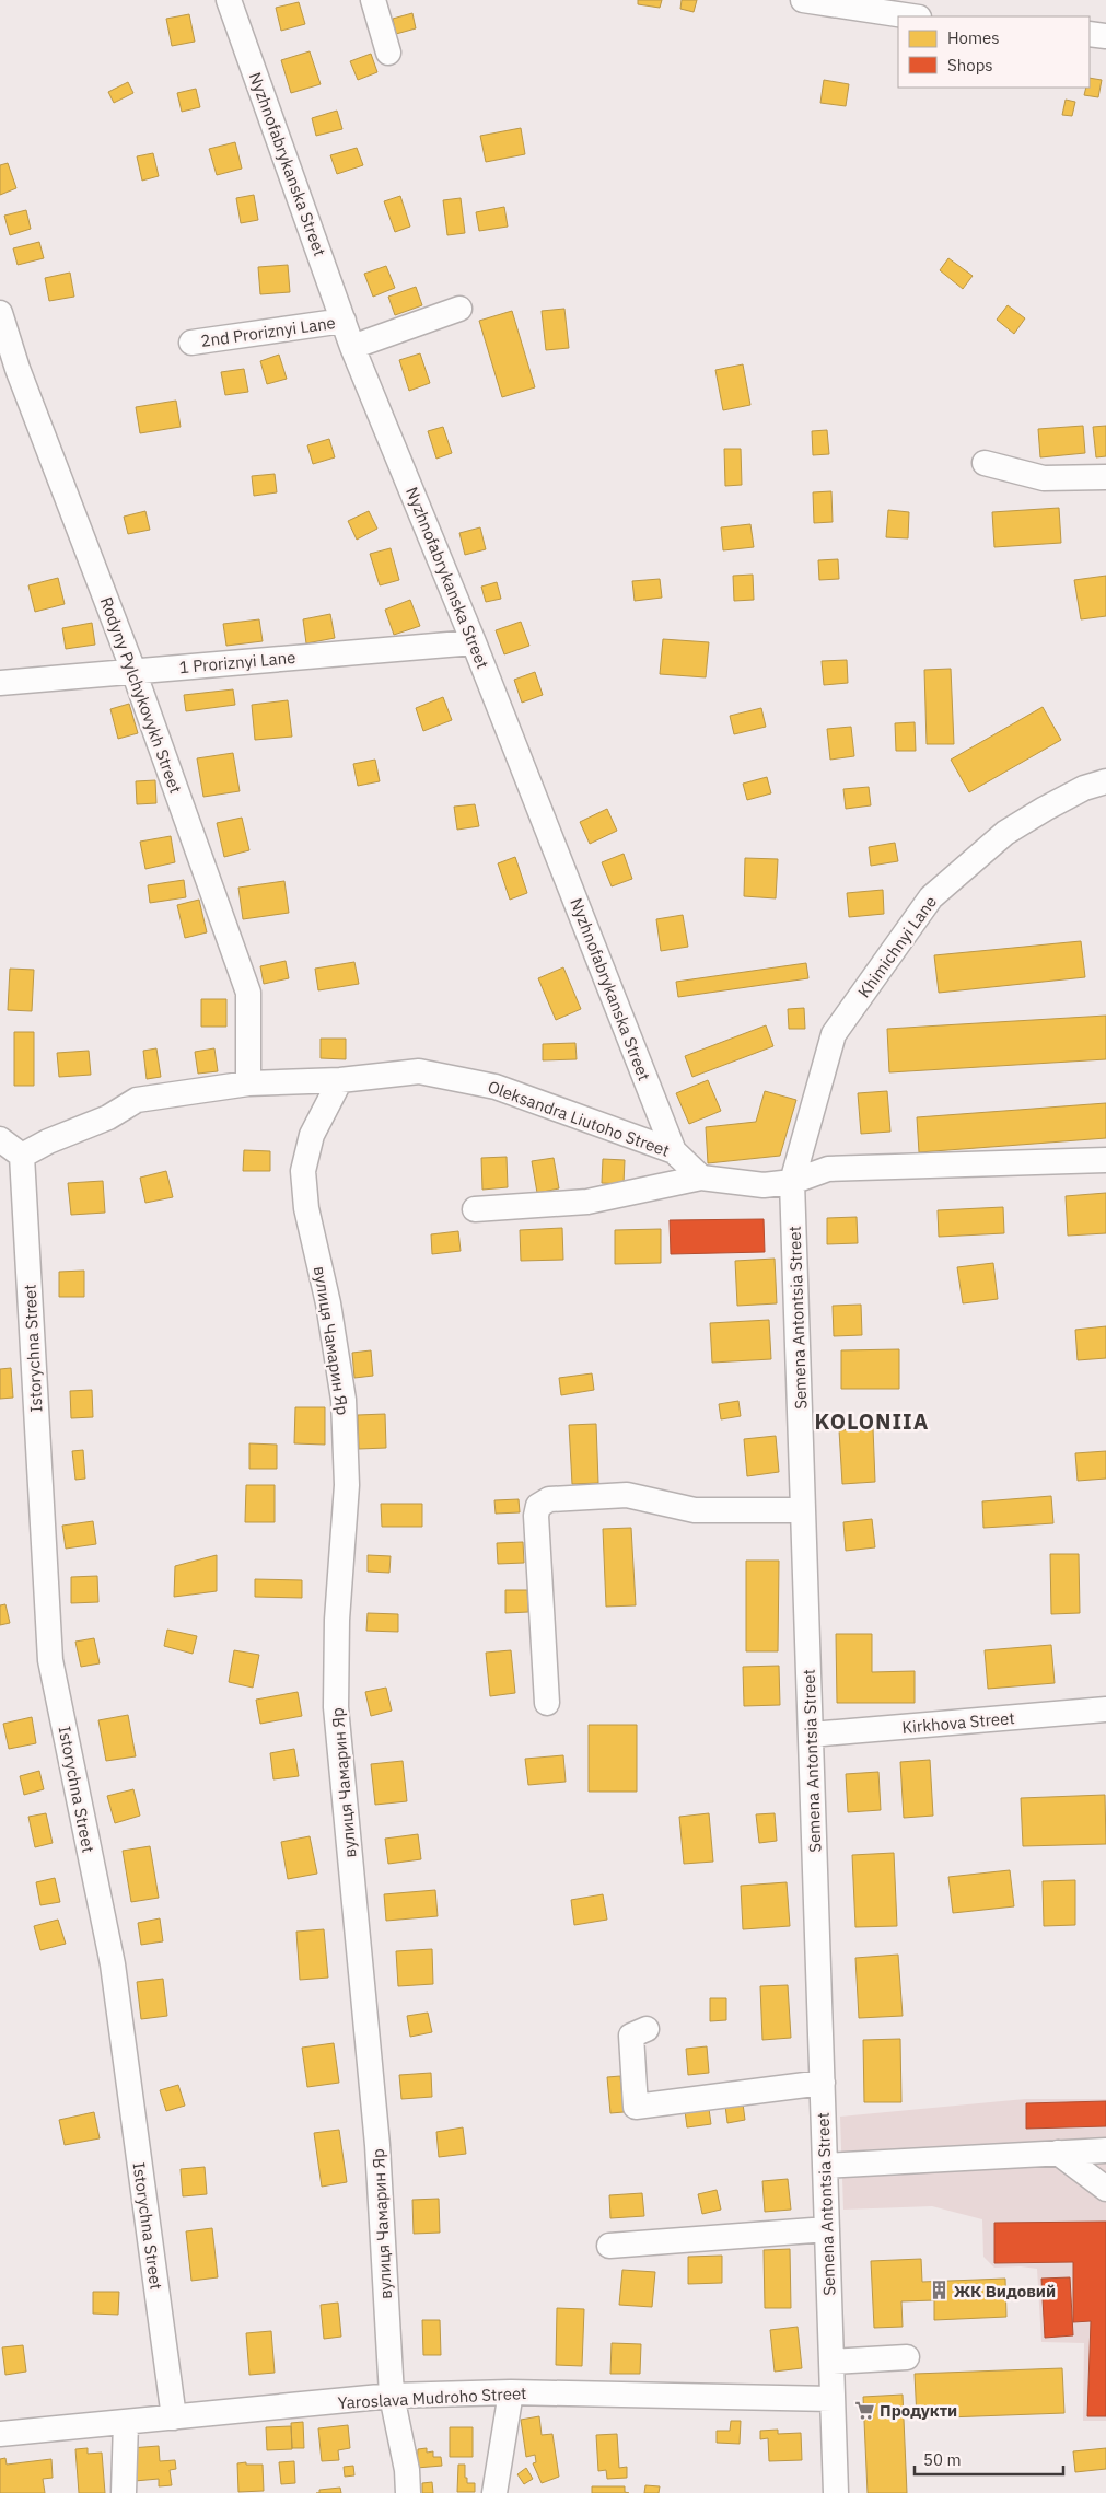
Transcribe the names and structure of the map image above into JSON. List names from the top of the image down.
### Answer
{
  "streets": {
    "street": [
      "Nyzhnofabrykanska Street",
      "2nd Proriznyi Lane",
      "1 Proriznyi Lane",
      "Rodyny Pylchykovykh Street",
      "Khimichnyi Lane",
      "Oleksandra Liutoho Street",
      "Semena Antontsia Street",
      "вулиця Чамарин Яр",
      "Istorychna Street",
      "Kirkhova Street",
      "Yaroslava Mudroho Street"
    ]
  },
  "crossings": [
    ["Nyzhnofabrykanska Street", "2nd Proriznyi Lane"],
    ["Nyzhnofabrykanska Street", "1 Proriznyi Lane"],
    ["Nyzhnofabrykanska Street", "Oleksandra Liutoho Street"],
    ["1 Proriznyi Lane", "Rodyny Pylchykovykh Street"],
    ["Rodyny Pylchykovykh Street", "Oleksandra Liutoho Street"],
    ["Khimichnyi Lane", "Semena Antontsia Street"],
    ["Oleksandra Liutoho Street", "вулиця Чамарин Яр"],
    ["Oleksandra Liutoho Street", "Istorychna Street"],
    ["Semena Antontsia Street", "Kirkhova Street"],
    ["Semena Antontsia Street", "Yaroslava Mudroho Street"],
    ["вулиця Чамарин Яр", "Yaroslava Mudroho Street"],
    ["Istorychna Street", "Yaroslava Mudroho Street"]
  ],
  "districts": ["KOLONIIA"],
  "places": {
    "building": ["ЖК Видовий"],
    "supermarket": ["Продукти"]
  },
  "legend": ["Homes", "Shops"],
  "scale_bar": "50 m"
}
